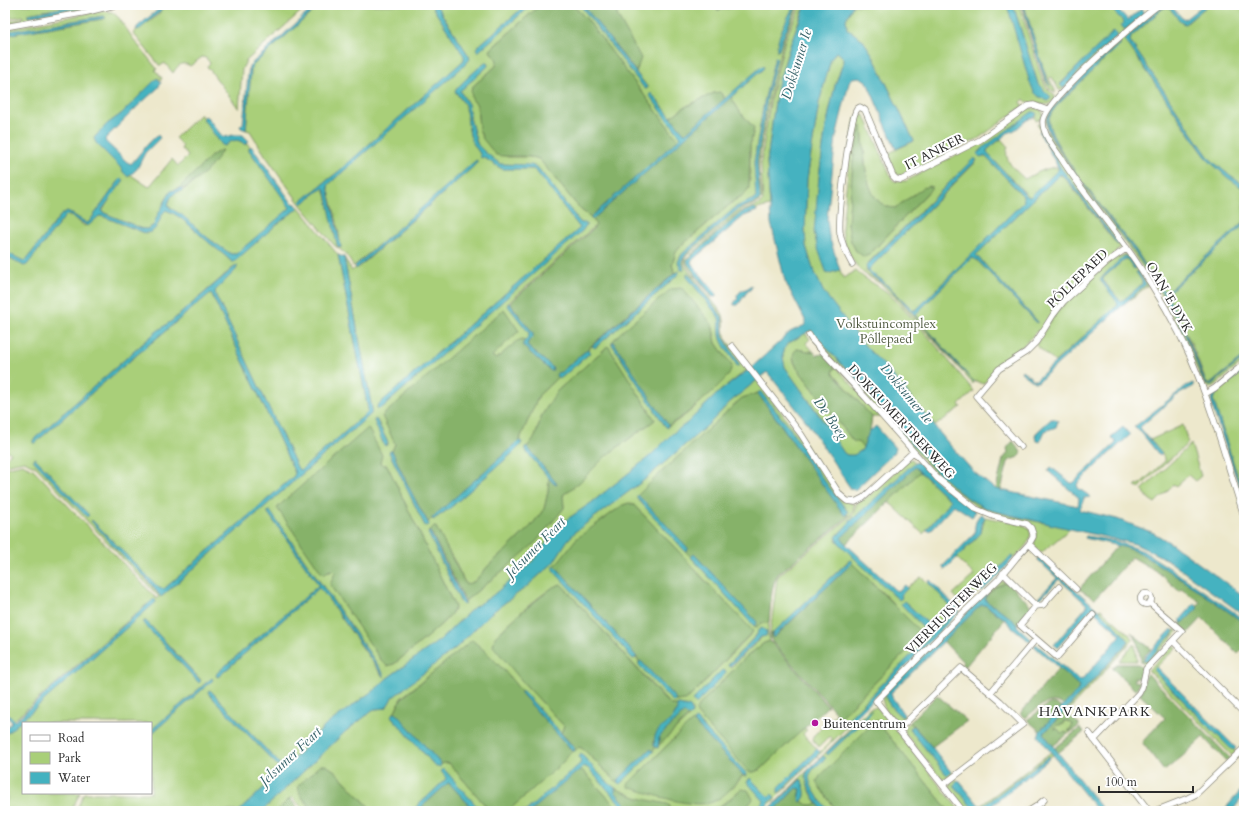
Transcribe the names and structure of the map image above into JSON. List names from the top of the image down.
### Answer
{
  "streets": {
    "street": [
      "IT ANKER",
      "PÔLLEPAED",
      "OAN 'E DYK",
      "DOKKUMERTREKWEG",
      "VIERHUISTERWEG"
    ]
  },
  "crossings": [
    ["IT ANKER", "OAN 'E DYK"],
    ["PÔLLEPAED", "OAN 'E DYK"],
    ["DOKKUMERTREKWEG", "VIERHUISTERWEG"]
  ],
  "districts": ["HAVANKPARK"],
  "water": ["Dokkumer Ie", "De Boeg", "Jelsumer Feart"],
  "parks": ["Volkstuincomplex Pôllepaed"],
  "places": ["Buitencentrum"],
  "legend": ["Road", "Park", "Water"],
  "scale_bar": "100 m"
}
